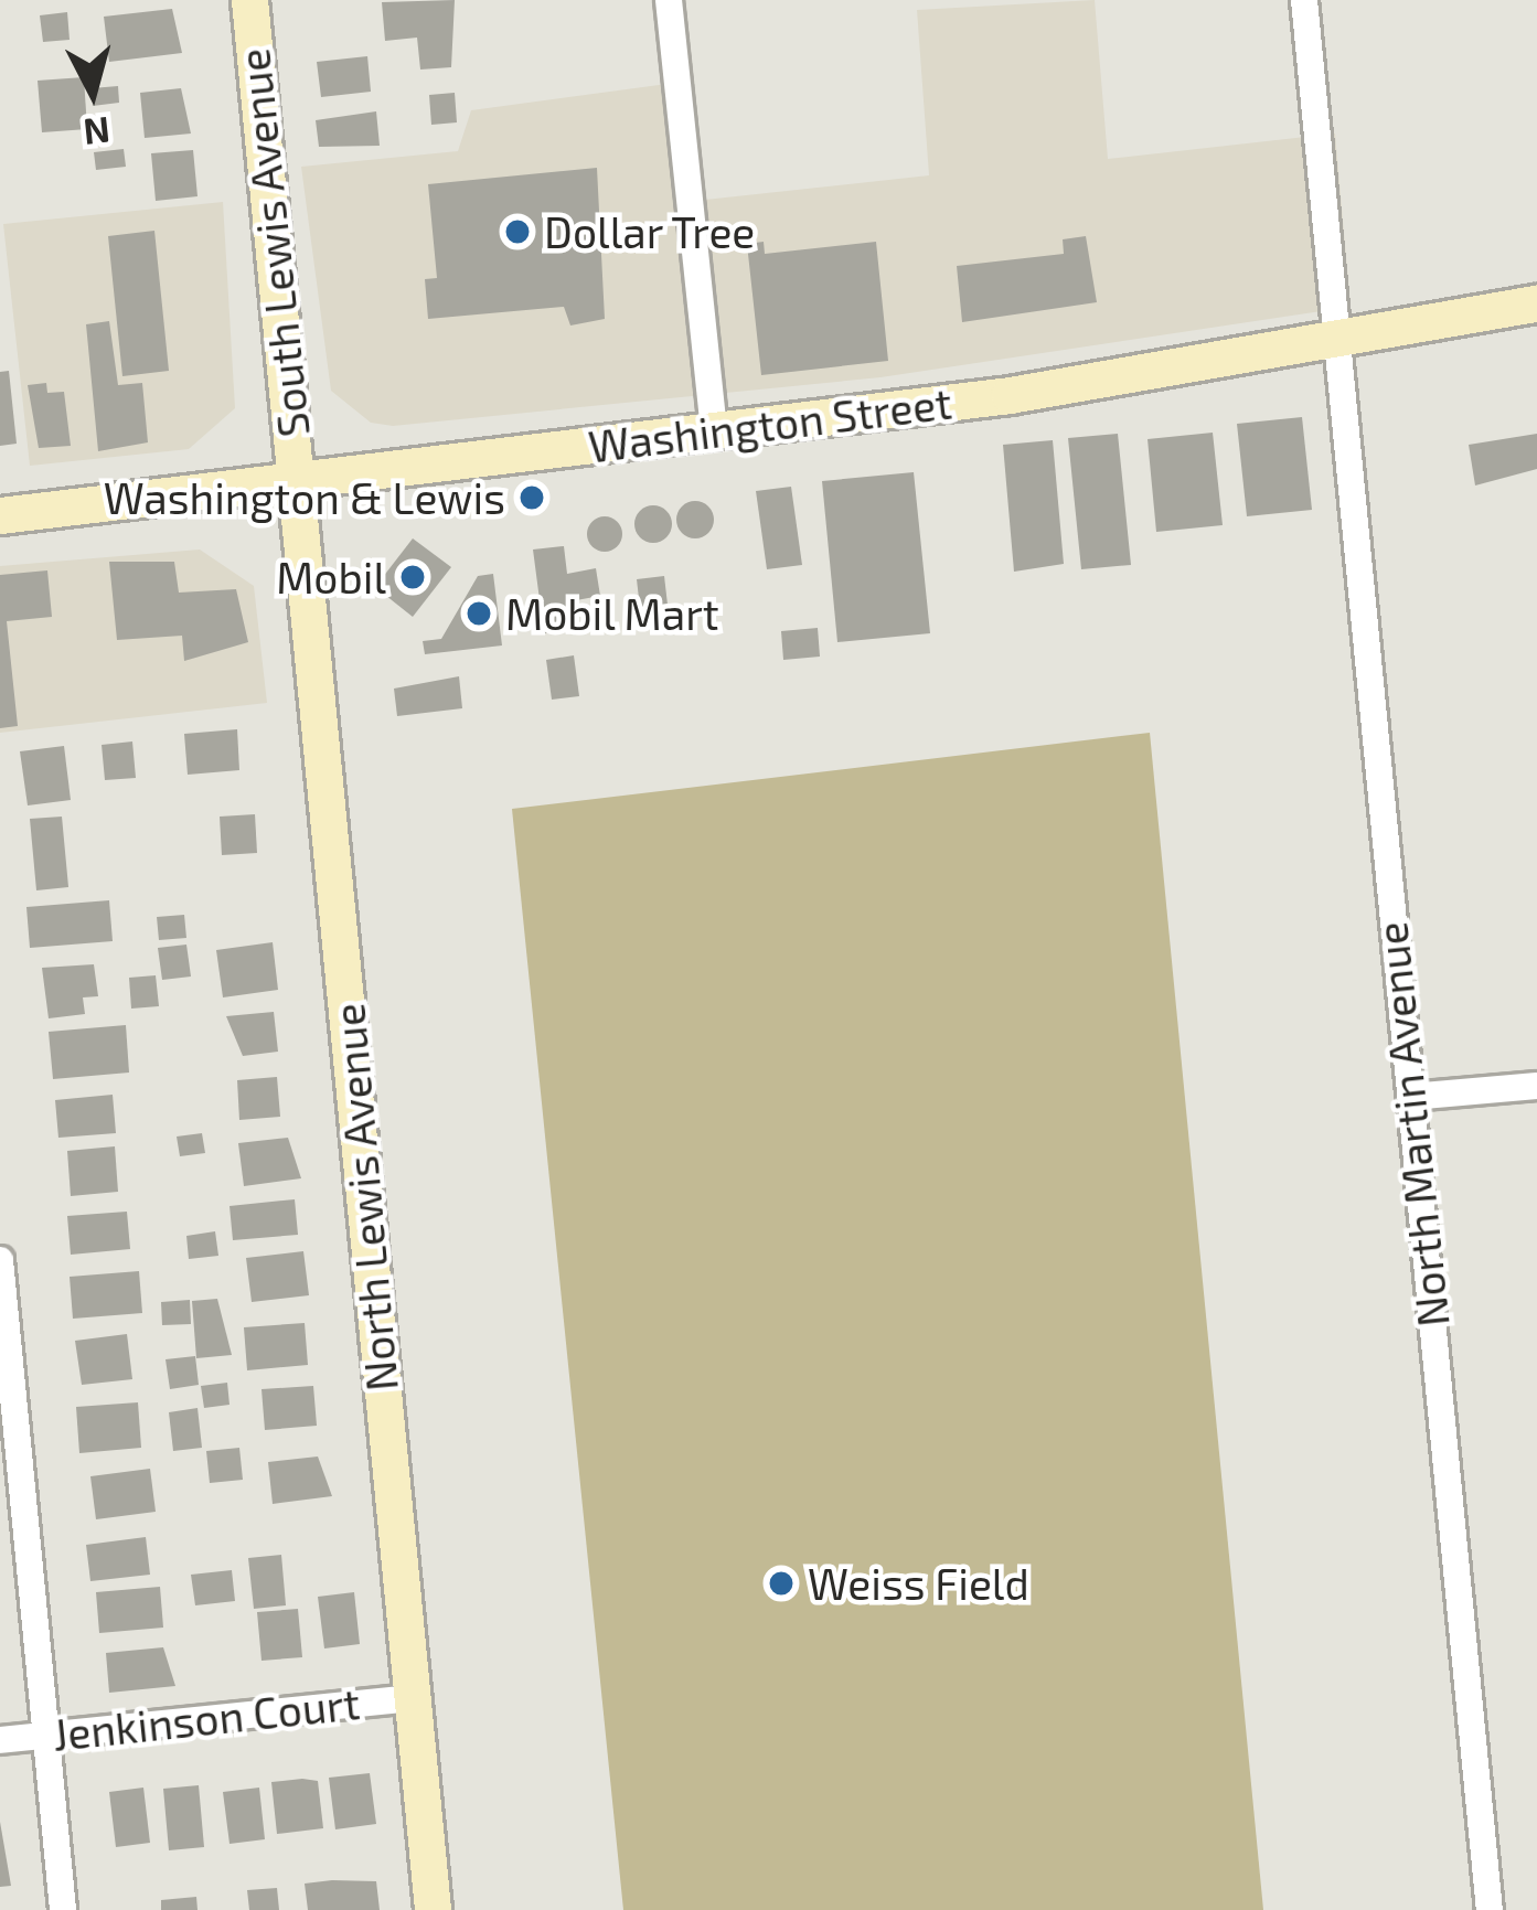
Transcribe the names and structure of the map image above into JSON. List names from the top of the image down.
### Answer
{
  "streets": {
    "main road": ["South Lewis Avenue", "Washington Street", "North Lewis Avenue"],
    "street": ["North Martin Avenue", "Jenkinson Court"]
  },
  "crossings": [
    ["South Lewis Avenue", "Washington Street"],
    ["South Lewis Avenue", "North Lewis Avenue"],
    ["Washington Street", "North Martin Avenue"],
    ["Washington Street", "North Lewis Avenue"],
    ["North Lewis Avenue", "Jenkinson Court"]
  ],
  "places": [
    "Dollar Tree",
    "Washington & Lewis",
    "Mobil",
    "Mobil Mart",
    "Weiss Field"
  ],
  "north": "bottom"
}
